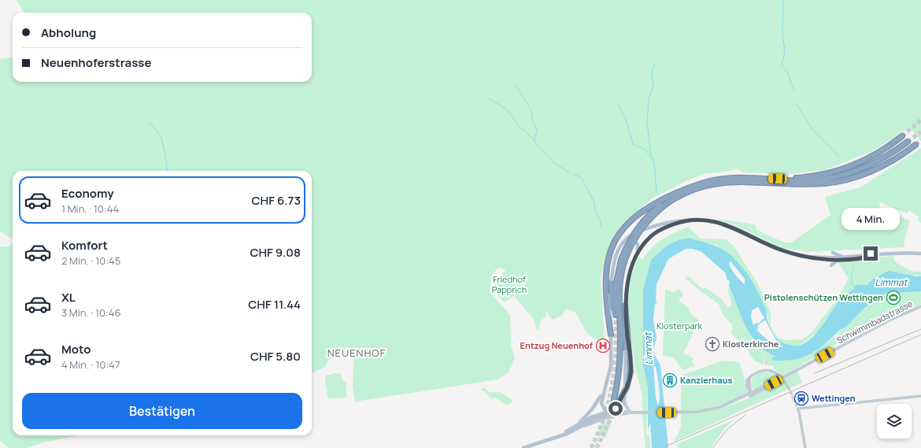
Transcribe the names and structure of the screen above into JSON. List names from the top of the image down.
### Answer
{
  "streets": {
    "main road": ["Schwimmbadstrasse"]
  },
  "districts": ["NEUENHOF"],
  "water": ["Limmat"],
  "parks": ["Friedhof Papprich", "Klosterpark"],
  "places": {
    "sports": ["Pistolenschützen Wettingen"],
    "church": ["Klosterkirche"],
    "hospital": ["Entzug Neuenhof"],
    "building": ["Kanzlerhaus"],
    "station": ["Wettingen"]
  },
  "page": {
    "banner": ["Abholung", "Neuenhoferstrasse"],
    "list": [
      {
        "name": "Economy",
        "note": "1 Min. · 10:44",
        "value": "CHF 6.73"
      },
      {
        "name": "Komfort",
        "note": "2 Min. · 10:45",
        "value": "CHF 9.08"
      },
      {
        "name": "XL",
        "note": "3 Min. · 10:46",
        "value": "CHF 11.44"
      },
      {
        "name": "Moto",
        "note": "4 Min. · 10:47",
        "value": "CHF 5.80"
      }
    ],
    "bubble": "4 Min.",
    "buttons": "Bestätigen"
  }
}
